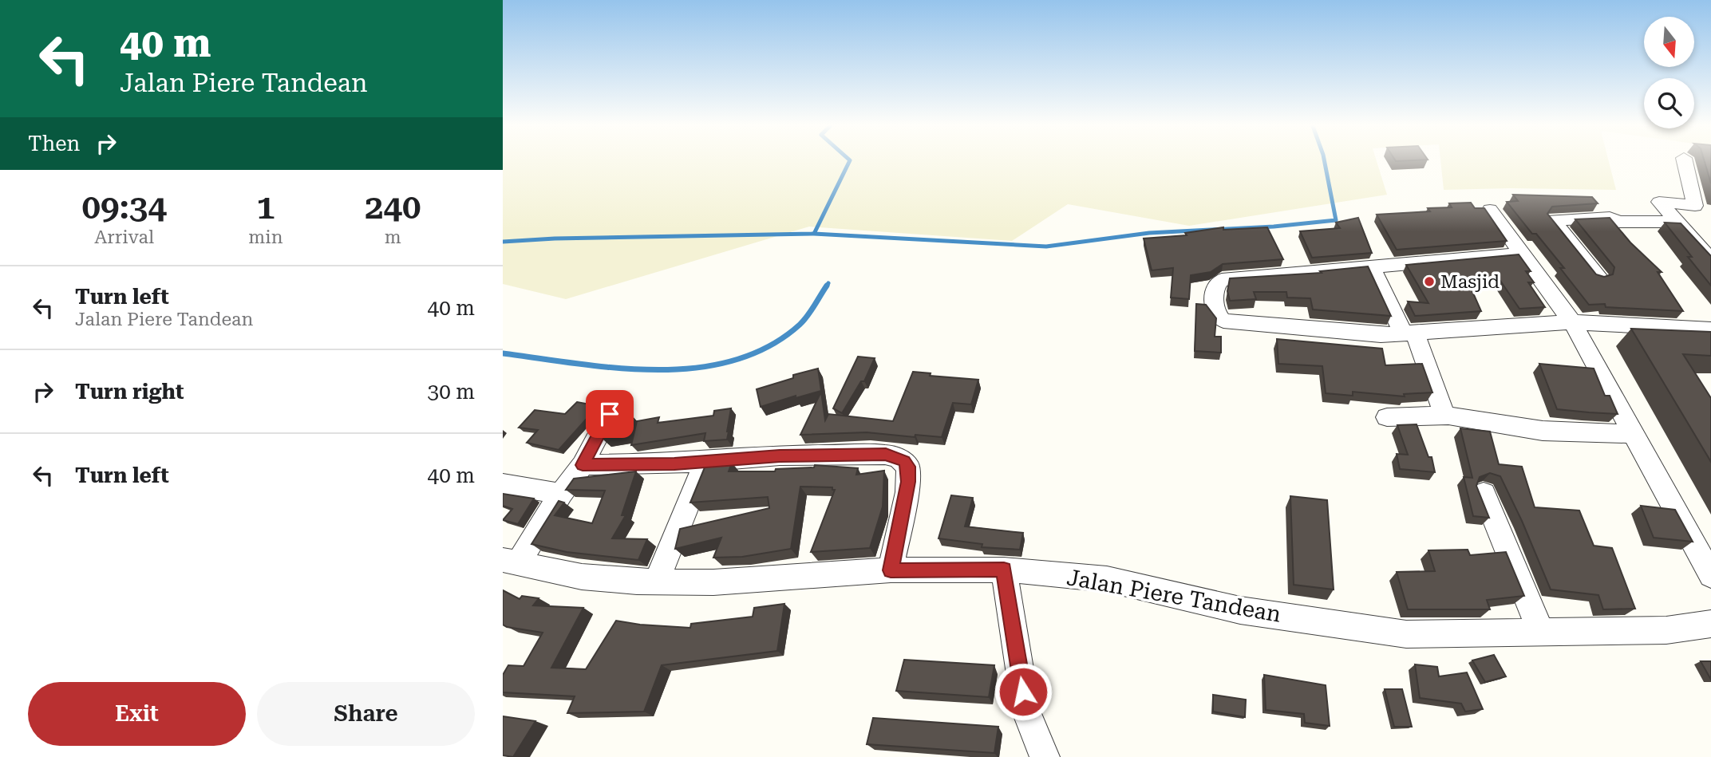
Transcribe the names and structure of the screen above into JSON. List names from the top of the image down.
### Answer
{
  "streets": {
    "street": ["Jalan Piere Tandean"]
  },
  "places": ["Masjid"],
  "north": "bottom",
  "page": {
    "turn": ["40 m", "Jalan Piere Tandean"],
    "then": "Then",
    "eta": [
      "09:34",
      "Arrival",
      "1",
      "min",
      "240",
      "m"
    ],
    "list": [
      {
        "name": "Turn left",
        "note": "Jalan Piere Tandean",
        "value": "40 m"
      },
      {
        "name": "Turn right",
        "value": "30 m"
      },
      {
        "name": "Turn left",
        "value": "40 m"
      }
    ],
    "buttons": ["Exit", "Share"]
  }
}
